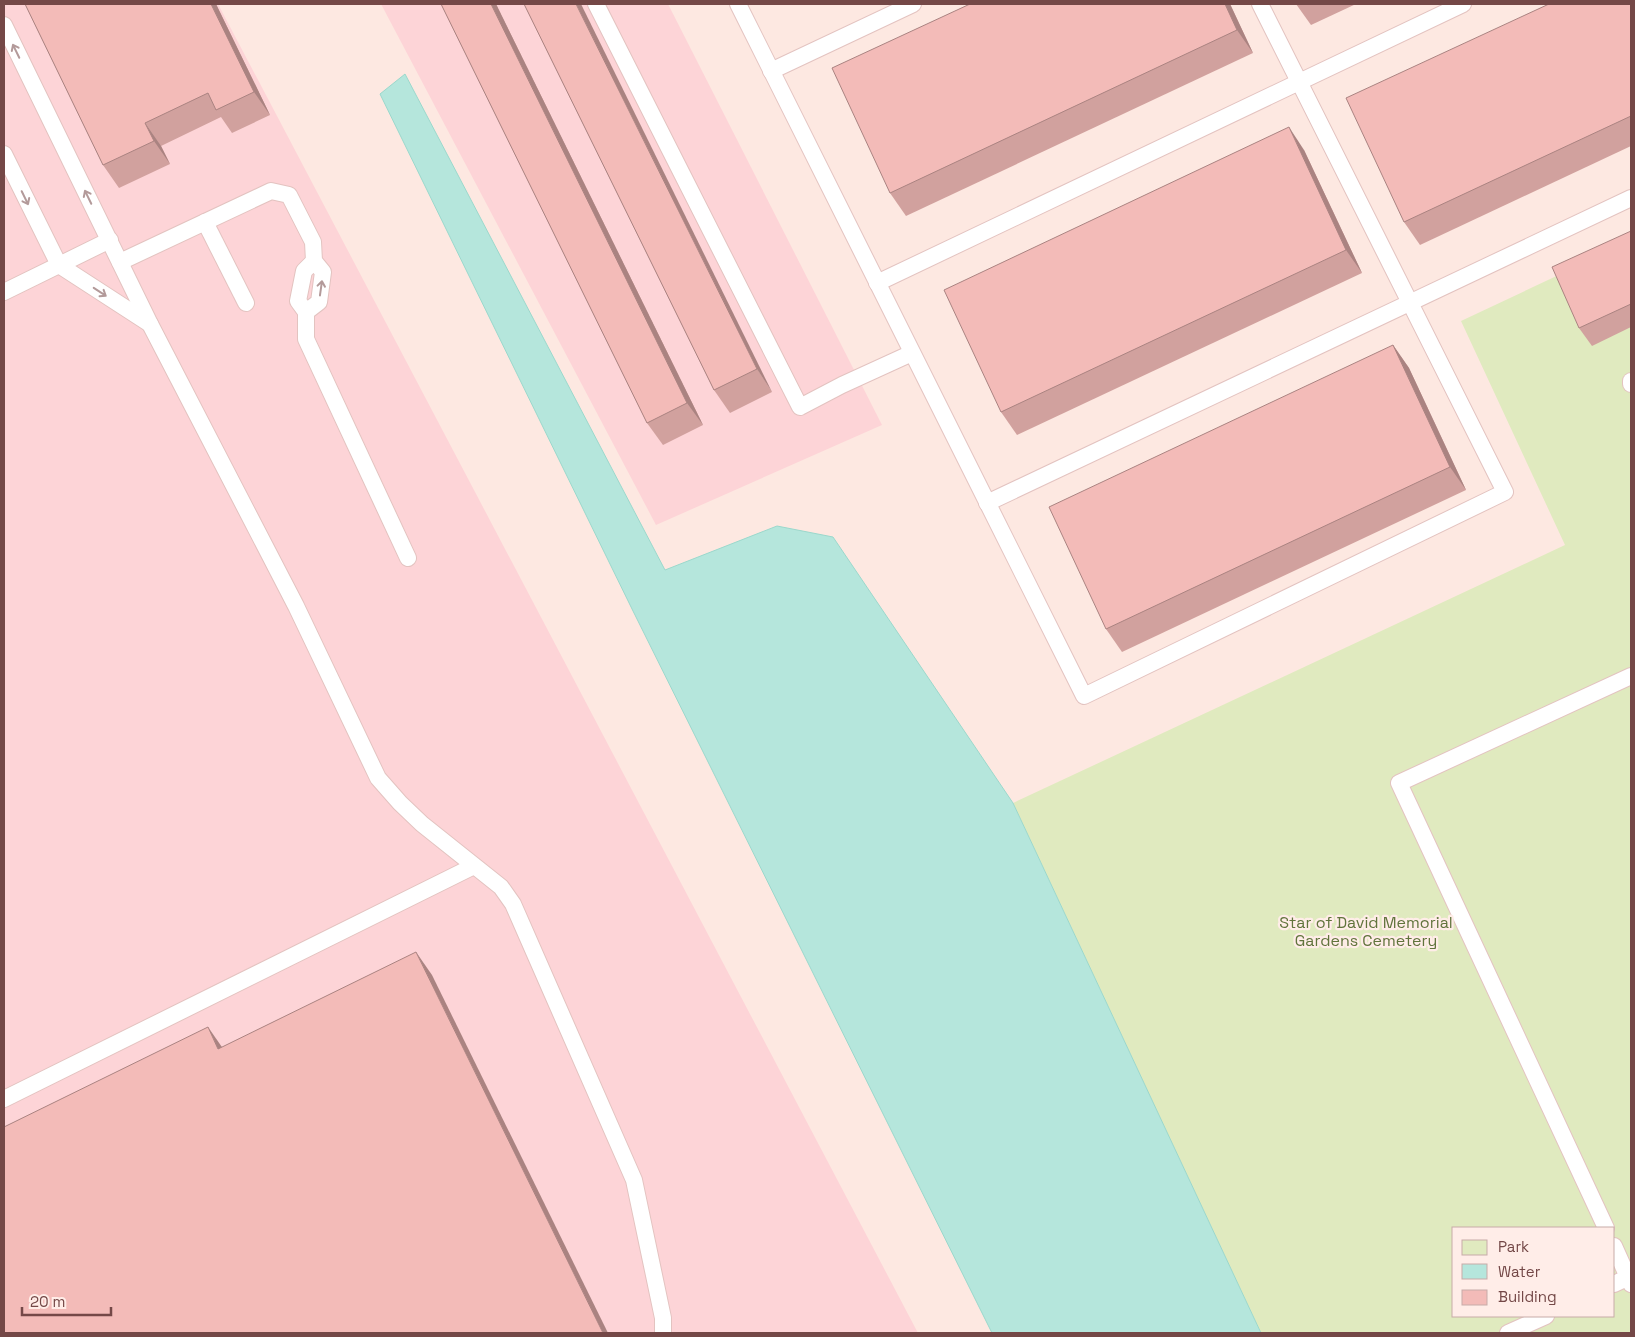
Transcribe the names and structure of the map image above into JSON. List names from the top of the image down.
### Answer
{
  "parks": ["Star of David Memorial Gardens Cemetery"],
  "legend": ["Park", "Water", "Building"],
  "scale_bar": "20 m"
}
